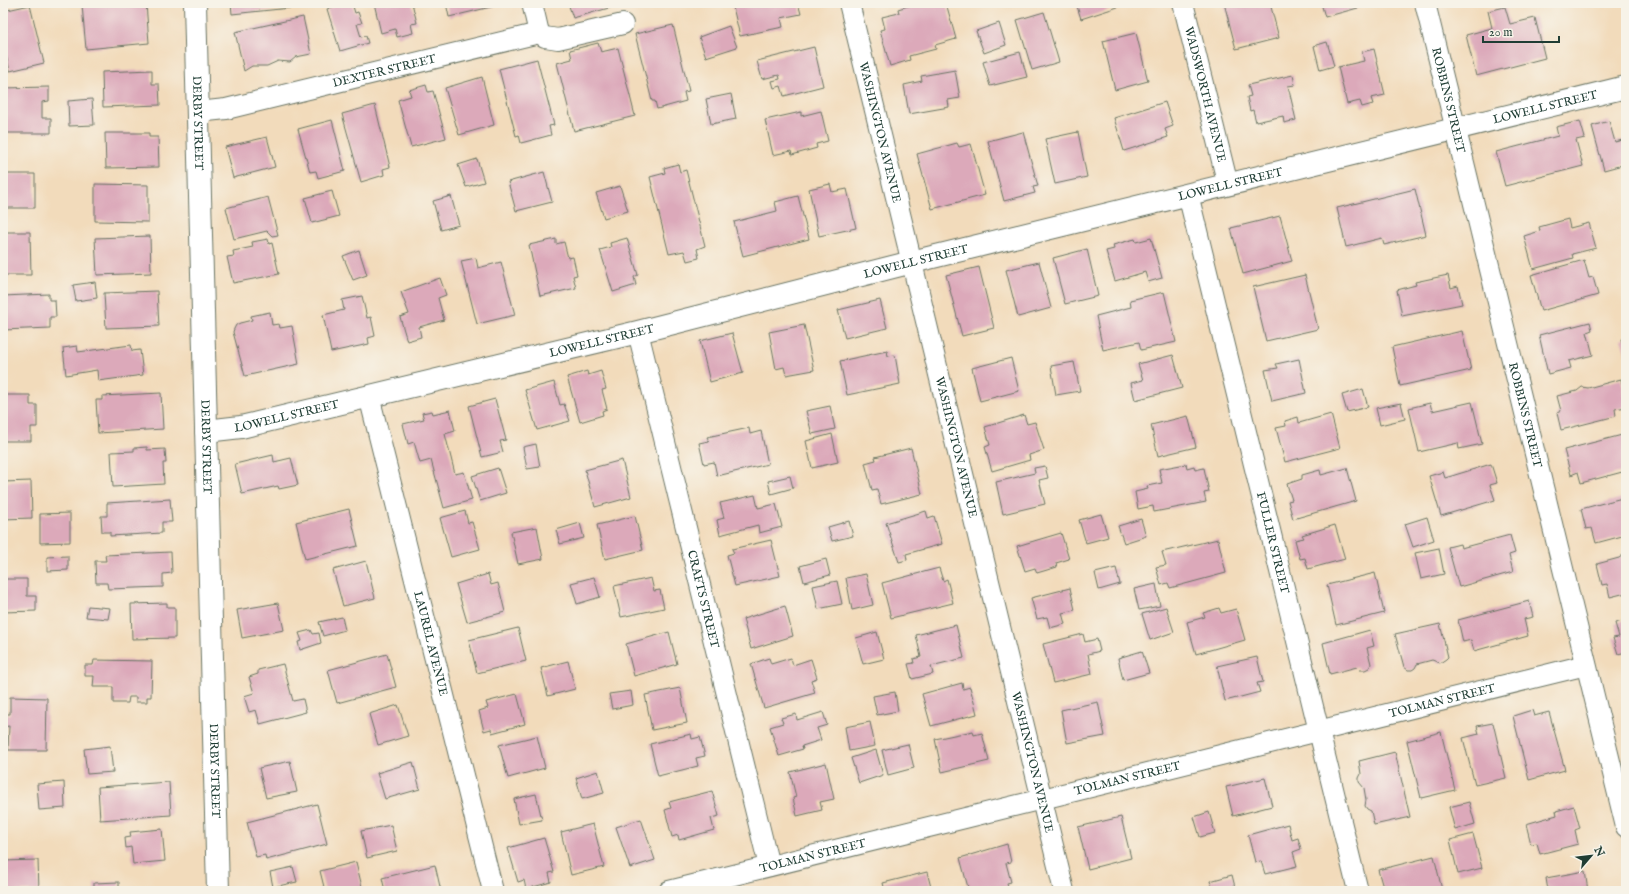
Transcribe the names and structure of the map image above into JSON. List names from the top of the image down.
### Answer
{
  "streets": {
    "street": [
      "DEXTER STREET",
      "WADSWORTH AVENUE",
      "ROBBINS STREET",
      "LOWELL STREET",
      "DERBY STREET",
      "WASHINGTON AVENUE",
      "FULLER STREET",
      "CRAFTS STREET",
      "LAUREL AVENUE",
      "TOLMAN STREET"
    ]
  },
  "crossings": [
    ["DEXTER STREET", "DERBY STREET"],
    ["WADSWORTH AVENUE", "LOWELL STREET"],
    ["ROBBINS STREET", "LOWELL STREET"],
    ["ROBBINS STREET", "TOLMAN STREET"],
    ["LOWELL STREET", "DERBY STREET"],
    ["LOWELL STREET", "WASHINGTON AVENUE"],
    ["LOWELL STREET", "FULLER STREET"],
    ["LOWELL STREET", "CRAFTS STREET"],
    ["LOWELL STREET", "LAUREL AVENUE"],
    ["WASHINGTON AVENUE", "TOLMAN STREET"],
    ["FULLER STREET", "TOLMAN STREET"],
    ["CRAFTS STREET", "TOLMAN STREET"]
  ],
  "scale_bar": "20 m",
  "north": "top right"
}
